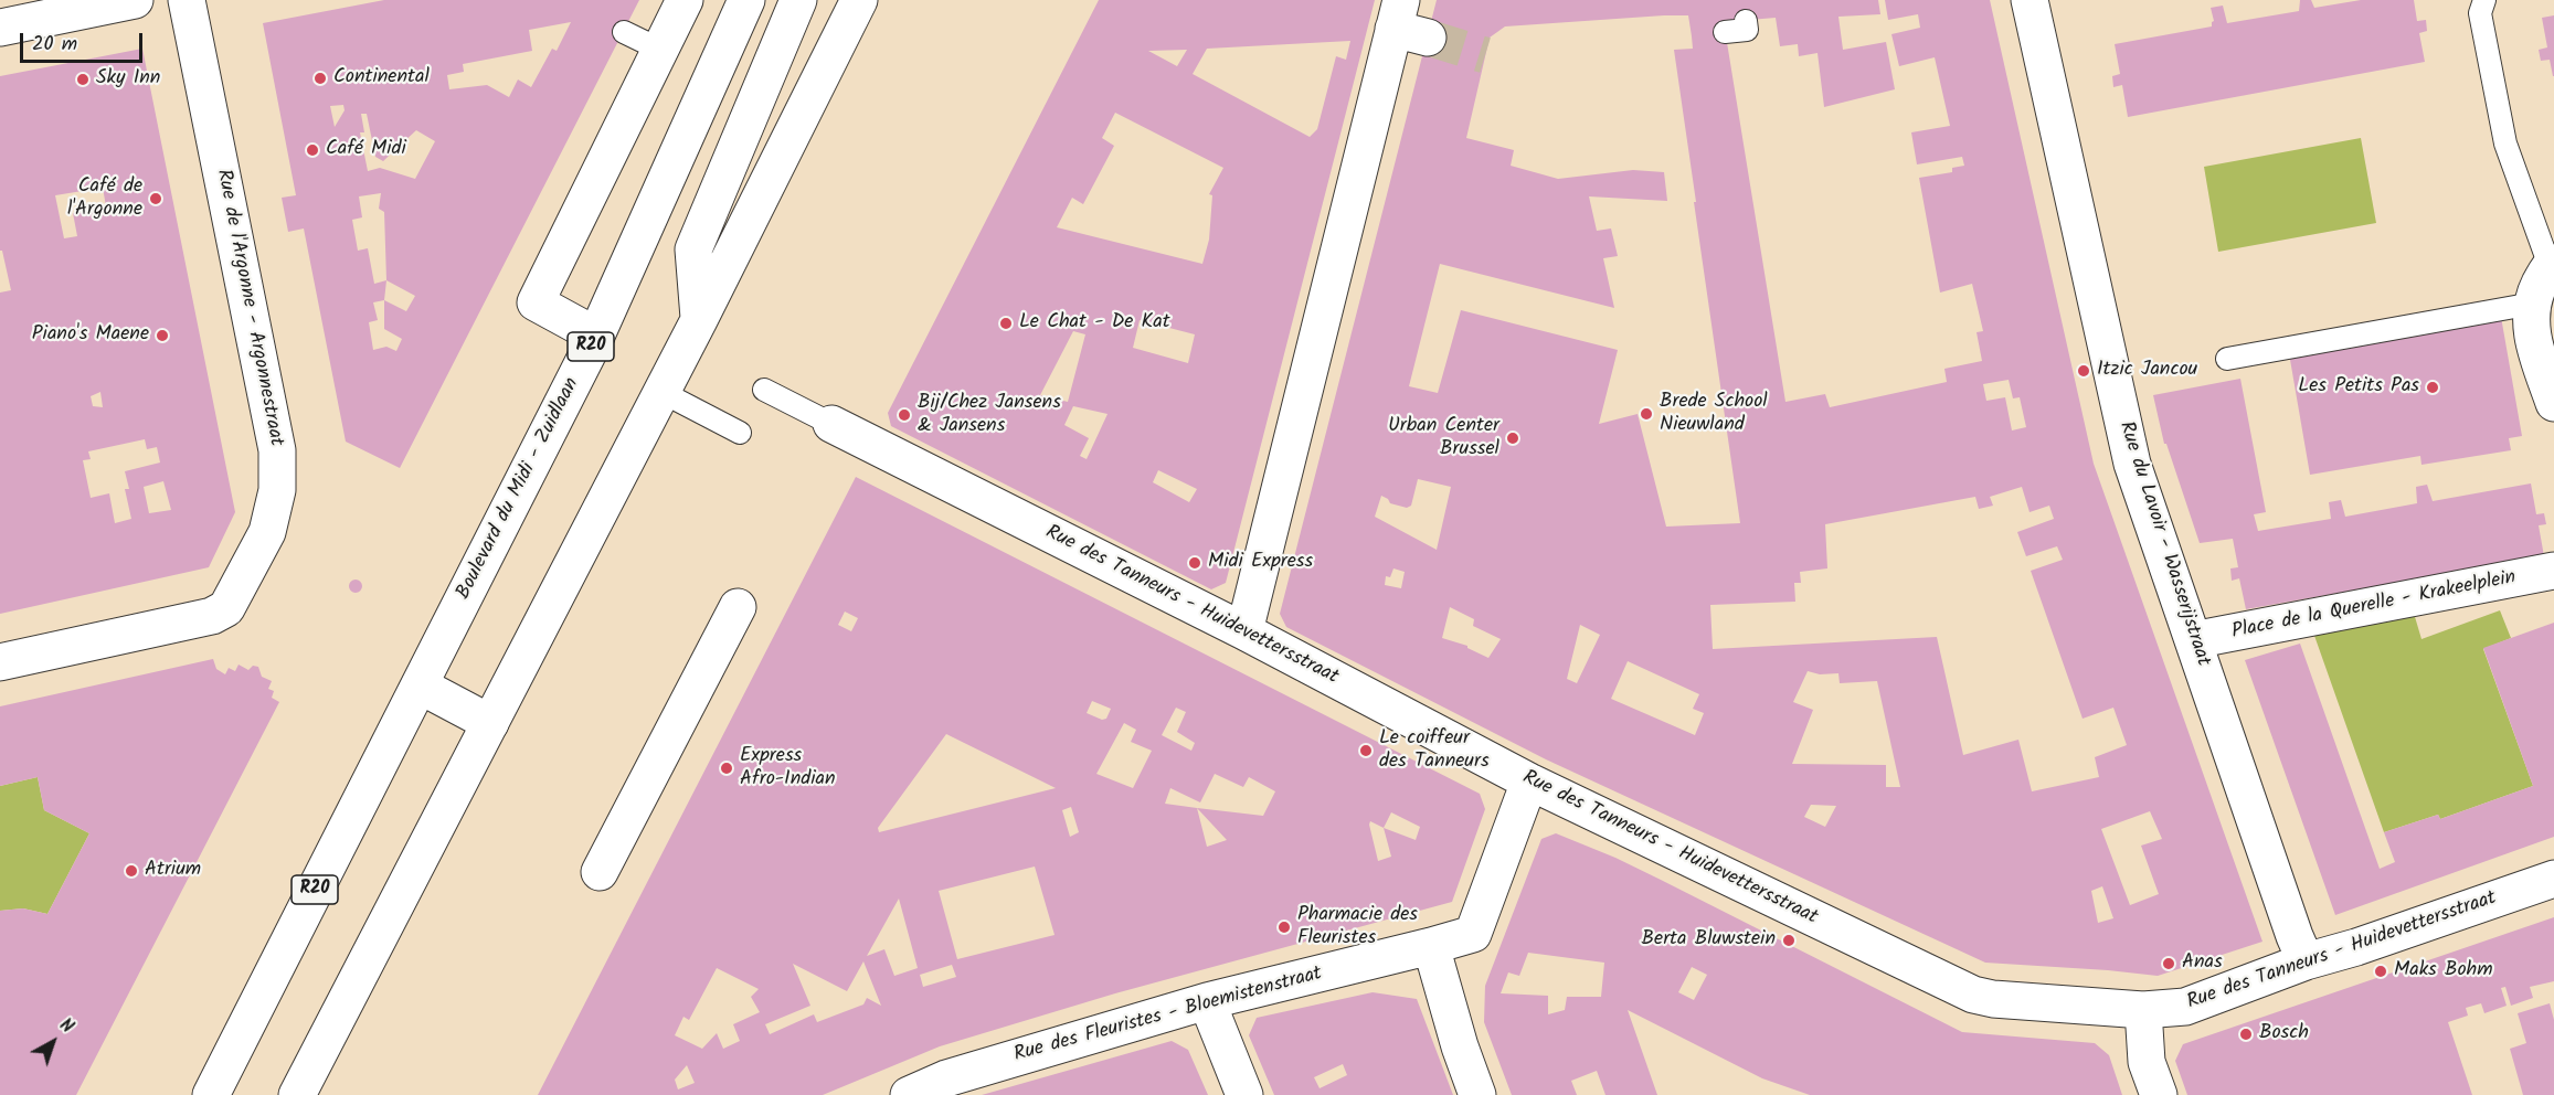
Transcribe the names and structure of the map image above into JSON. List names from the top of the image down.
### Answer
{
  "streets": {
    "street": [
      "Rue de l'Argonne - Argonnestraat",
      "R20",
      "Boulevard du Midi - Zuidlaan",
      "Rue du Lavoir - Wasserijstraat",
      "Rue des Tanneurs - Huidevettersstraat",
      "Place de la Querelle - Krakeelplein",
      "Rue des Fleuristes - Bloemistenstraat"
    ]
  },
  "crossings": [
    ["Rue du Lavoir - Wasserijstraat", "Rue des Tanneurs - Huidevettersstraat"],
    ["Rue du Lavoir - Wasserijstraat", "Place de la Querelle - Krakeelplein"],
    ["Rue des Tanneurs - Huidevettersstraat", "Rue des Fleuristes - Bloemistenstraat"]
  ],
  "places": [
    "Continental",
    "Sky Inn",
    "Café Midi",
    "Café de l'Argonne",
    "Le Chat - De Kat",
    "Piano's Maene",
    "Itzic Jancou",
    "Les Petits Pas",
    "Brede School Nieuwland",
    "Bij/Chez Jansens & Jansens",
    "Urban Center Brussel",
    "Midi Express",
    "Le coiffeur des Tanneurs",
    "Express Afro-Indian",
    "Atrium",
    "Pharmacie des Fleuristes",
    "Berta Bluwstein",
    "Anas",
    "Maks Bohm",
    "Bosch"
  ],
  "scale_bar": "20 m",
  "north": "top right"
}
